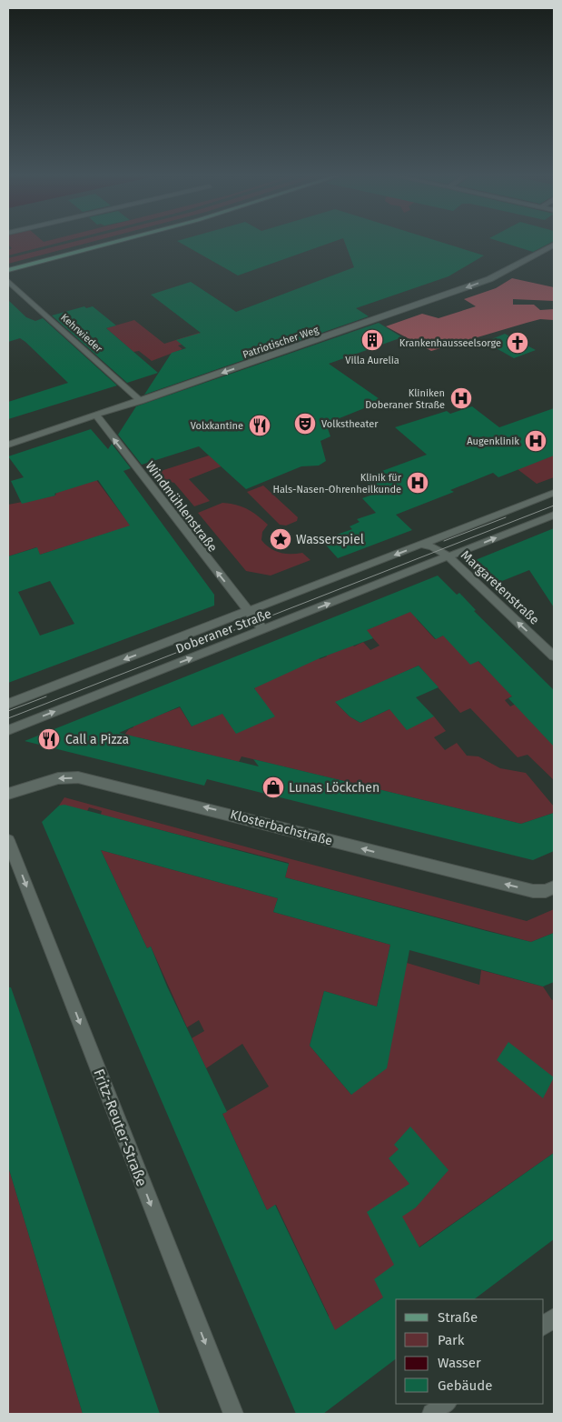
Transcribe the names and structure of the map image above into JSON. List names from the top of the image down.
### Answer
{
  "streets": {
    "street": [
      "Kehrwieder",
      "Patriotischer Weg",
      "Windmühlenstraße",
      "Margaretenstraße",
      "Doberaner Straße",
      "Klosterbachstraße",
      "Fritz-Reuter-Straße"
    ]
  },
  "crossings": [
    ["Kehrwieder", "Patriotischer Weg"],
    ["Patriotischer Weg", "Windmühlenstraße"],
    ["Windmühlenstraße", "Doberaner Straße"],
    ["Margaretenstraße", "Doberaner Straße"]
  ],
  "one_way": [
    "Patriotischer Weg",
    "Windmühlenstraße",
    "Margaretenstraße",
    "Klosterbachstraße",
    "Fritz-Reuter-Straße"
  ],
  "places": {
    "building": ["Villa Aurelia"],
    "church": ["Krankenhausseelsorge"],
    "hospital": ["Kliniken Doberaner Straße", "Augenklinik", "Klinik für Hals-Nasen-Ohrenheilkunde"],
    "theatre": ["Volkstheater"],
    "restaurant": ["Volxkantine", "Call a Pizza"],
    "place": ["Wasserspiel"],
    "shop": ["Lunas Löckchen"]
  },
  "legend": [
    "Straße",
    "Park",
    "Wasser",
    "Gebäude"
  ]
}
